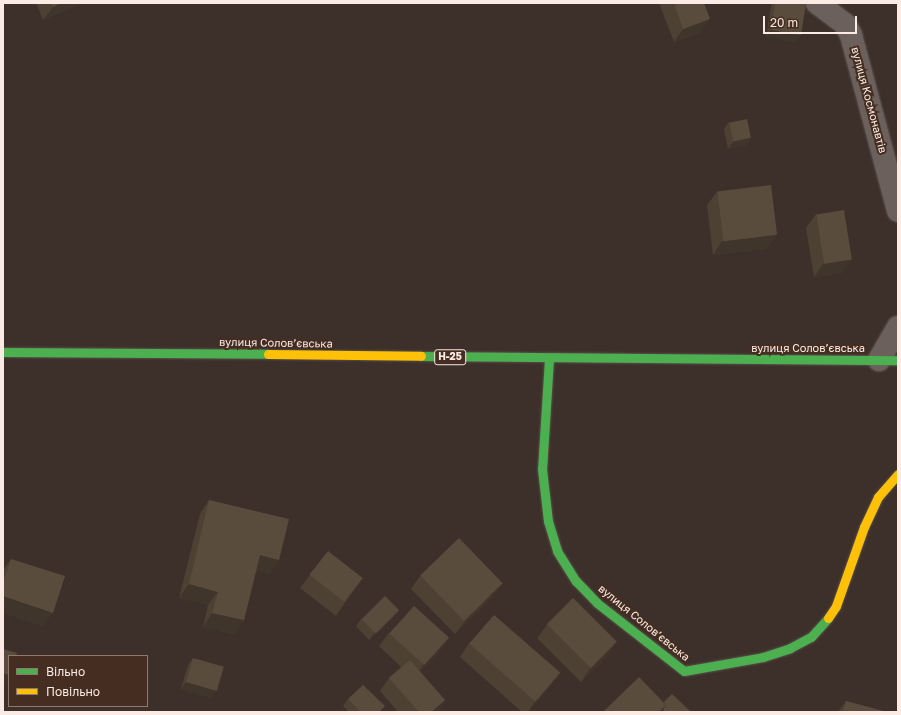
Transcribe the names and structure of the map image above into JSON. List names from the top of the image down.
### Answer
{
  "streets": {
    "main road": ["вулиця Соловʼєвська", "Н-25"],
    "street": ["вулиця Космонавтів"]
  },
  "legend": ["Вільно", "Повільно"],
  "scale_bar": "20 m"
}
